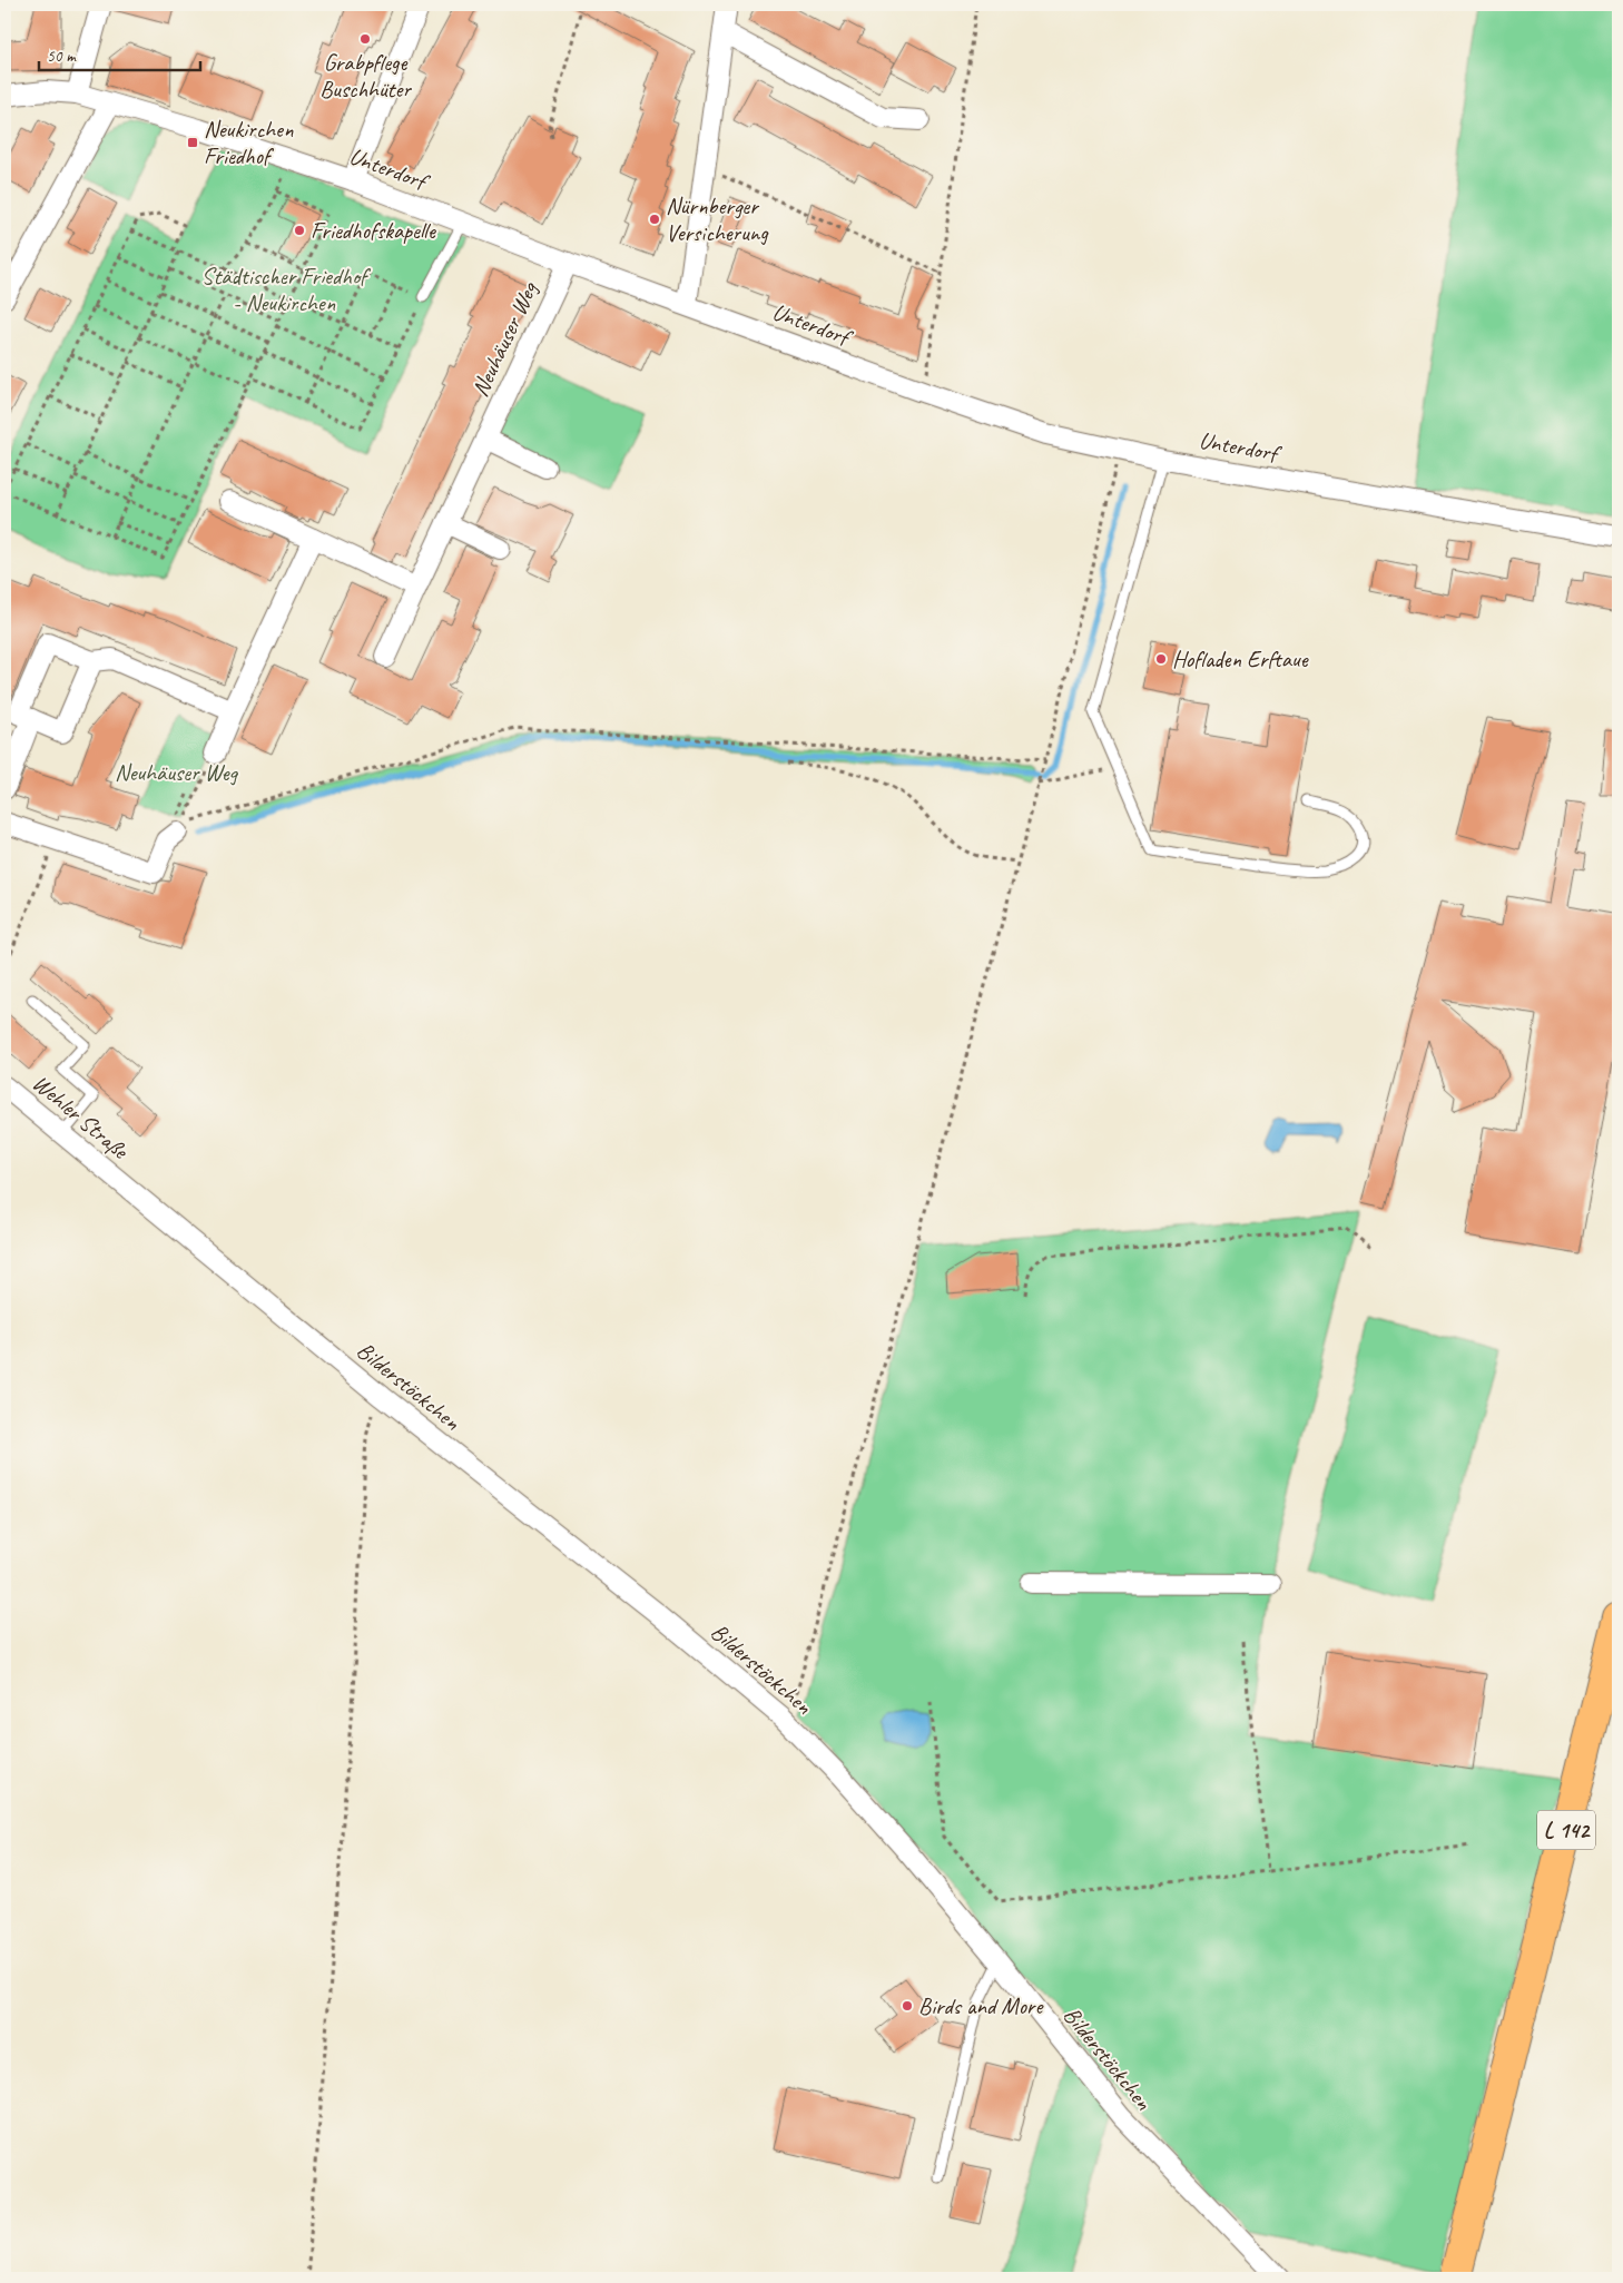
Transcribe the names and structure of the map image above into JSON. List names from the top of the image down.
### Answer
{
  "streets": {
    "main road": ["L 142"],
    "street": [
      "Unterdorf",
      "Neuhäuser Weg",
      "Wehler Straße",
      "Bilderstöckchen"
    ]
  },
  "crossings": [
    ["Unterdorf", "Neuhäuser Weg"],
    ["Wehler Straße", "Bilderstöckchen"]
  ],
  "parks": ["Städtischer Friedhof - Neukirchen", "Neuhäuser Weg"],
  "places": {
    "other": [
      "Grabpflege Buschhüter",
      "Nürnberger Versicherung",
      "Friedhofskapelle",
      "Hofladen Erftaue",
      "Birds and More"
    ],
    "transit": ["Neukirchen Friedhof"]
  },
  "scale_bar": "50 m"
}
